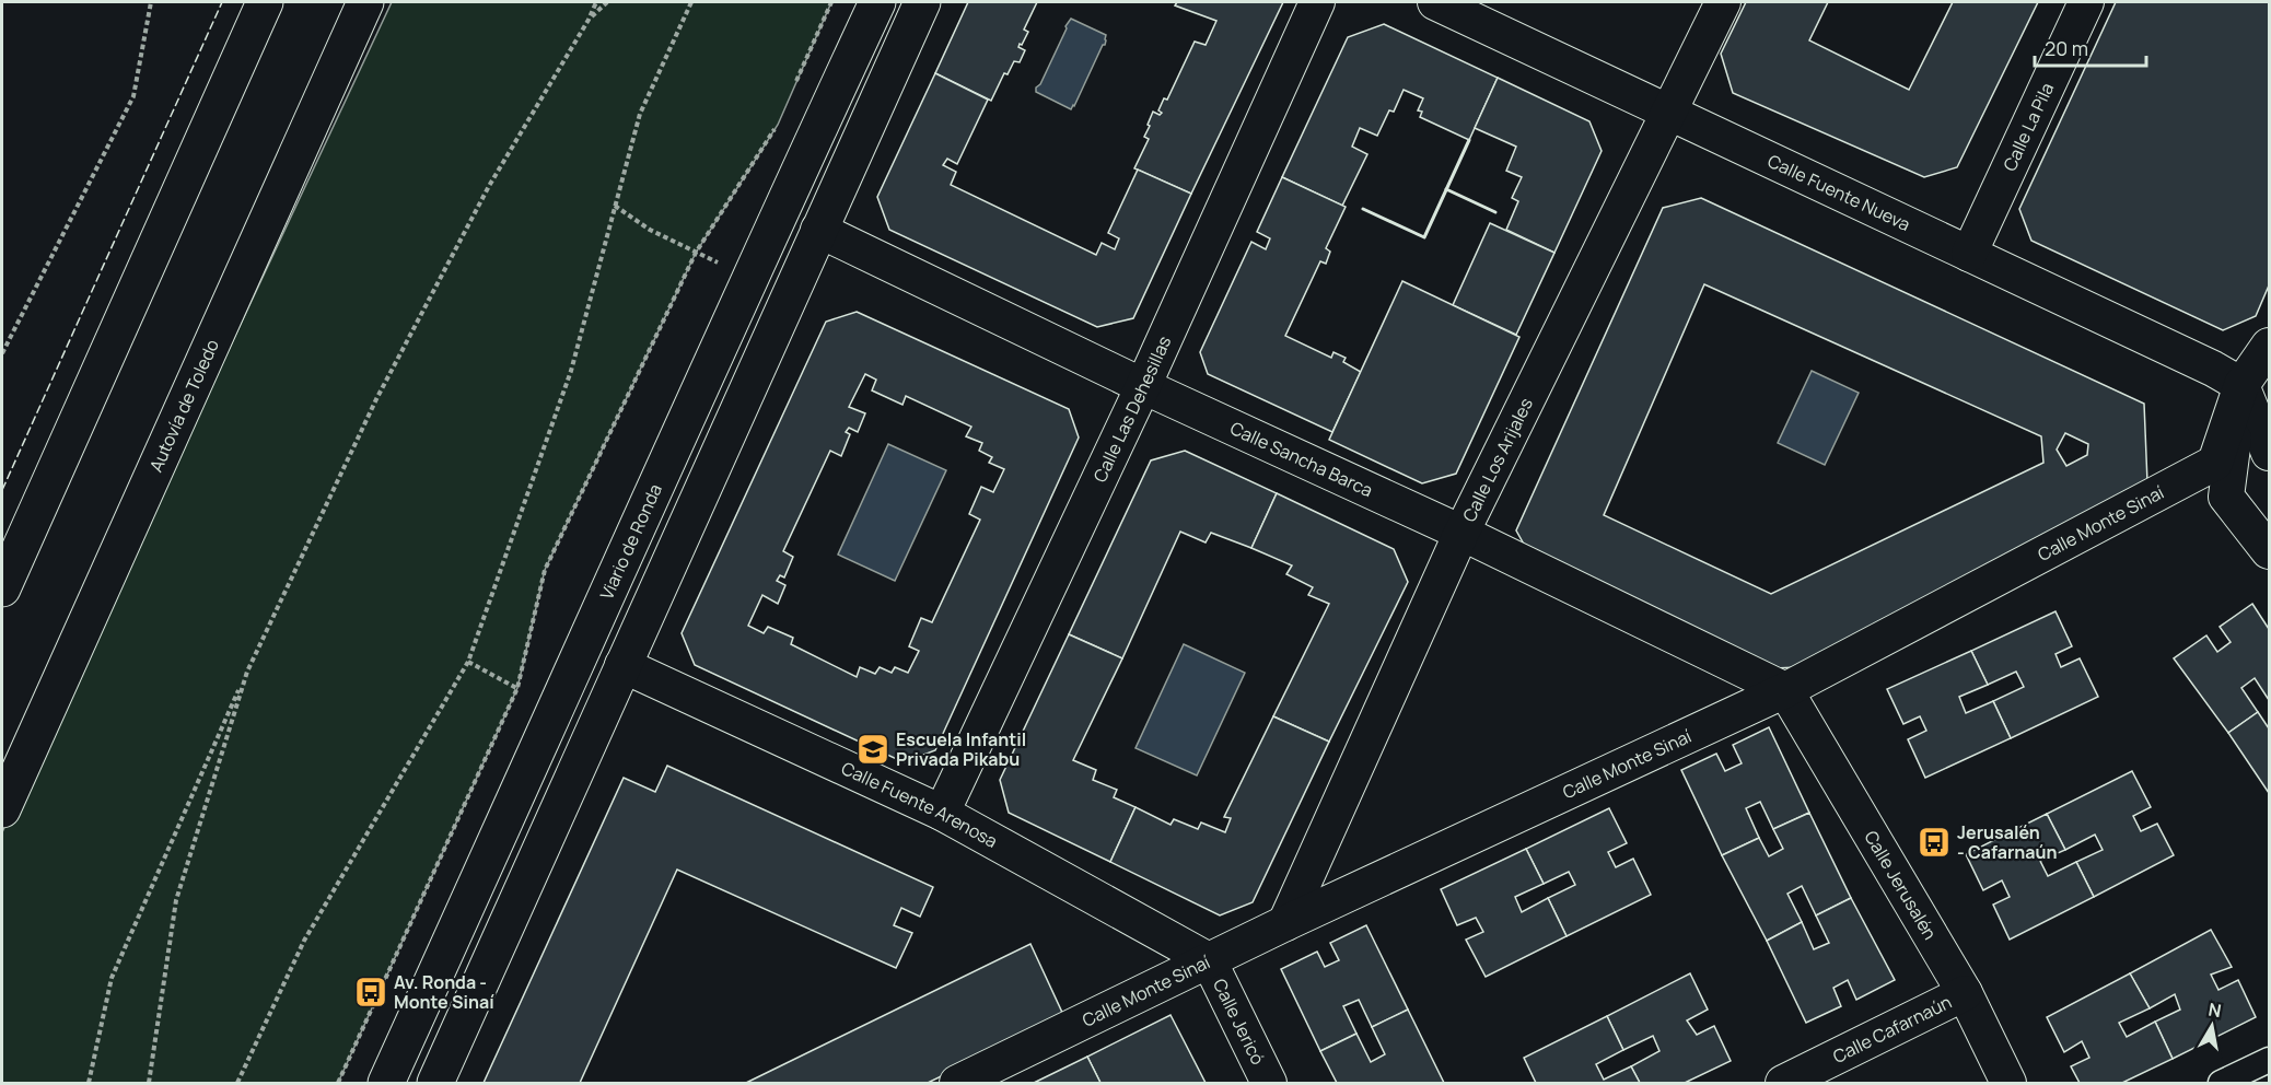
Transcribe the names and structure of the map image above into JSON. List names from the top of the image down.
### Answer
{
  "streets": {
    "main road": ["Autovía de Toledo", "Viario de Ronda"],
    "street": [
      "Calle La Pila",
      "Calle Fuente Nueva",
      "Calle Las Dehesillas",
      "Calle Sancha Barca",
      "Calle Los Arijales",
      "Calle Monte Sinaí",
      "Calle Fuente Arenosa",
      "Calle Jerusalén",
      "Calle Jericó",
      "Calle Cafarnaún"
    ]
  },
  "crossings": [
    ["Calle La Pila", "Calle Fuente Nueva"],
    ["Calle Fuente Nueva", "Calle Los Arijales"],
    ["Calle Fuente Nueva", "Calle Monte Sinaí"],
    ["Calle Las Dehesillas", "Calle Sancha Barca"],
    ["Calle Las Dehesillas", "Calle Fuente Arenosa"],
    ["Calle Sancha Barca", "Calle Los Arijales"],
    ["Calle Sancha Barca", "Calle Monte Sinaí"],
    ["Calle Sancha Barca", "Calle Jerusalén"],
    ["Calle Los Arijales", "Calle Monte Sinaí"],
    ["Calle Monte Sinaí", "Calle Fuente Arenosa"],
    ["Calle Monte Sinaí", "Calle Jerusalén"],
    ["Calle Monte Sinaí", "Calle Jericó"],
    ["Calle Fuente Arenosa", "Calle Jericó"],
    ["Calle Jerusalén", "Calle Cafarnaún"]
  ],
  "places": {
    "school or university": ["Escuela Infantil Privada Pikabu"],
    "bus stop": ["Jerusalén - Cafarnaún", "Av. Ronda - Monte Sinaí"]
  },
  "scale_bar": "20 m",
  "north": "top"
}
